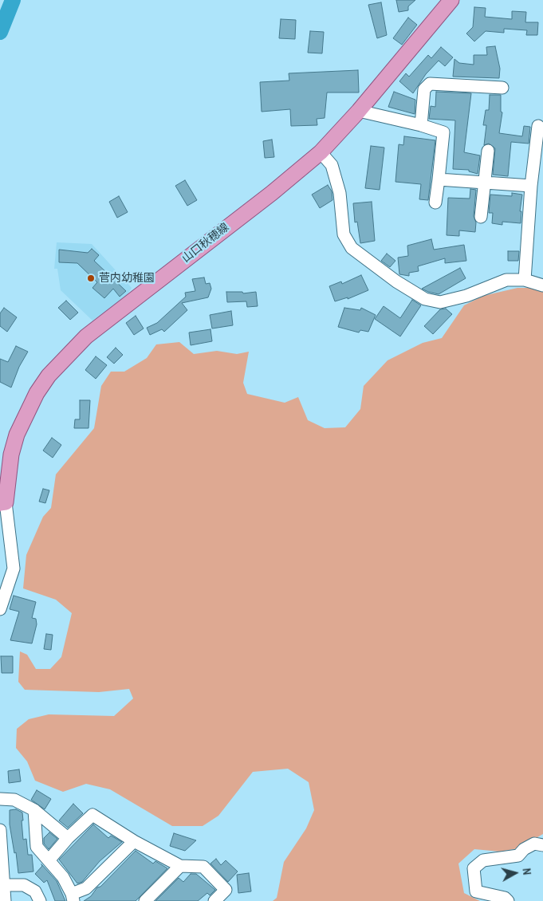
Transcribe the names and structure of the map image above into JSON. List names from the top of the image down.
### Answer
{
  "streets": {
    "main road": ["山口秋穂線"]
  },
  "places": ["菅内幼稚園"],
  "north": "right"
}
